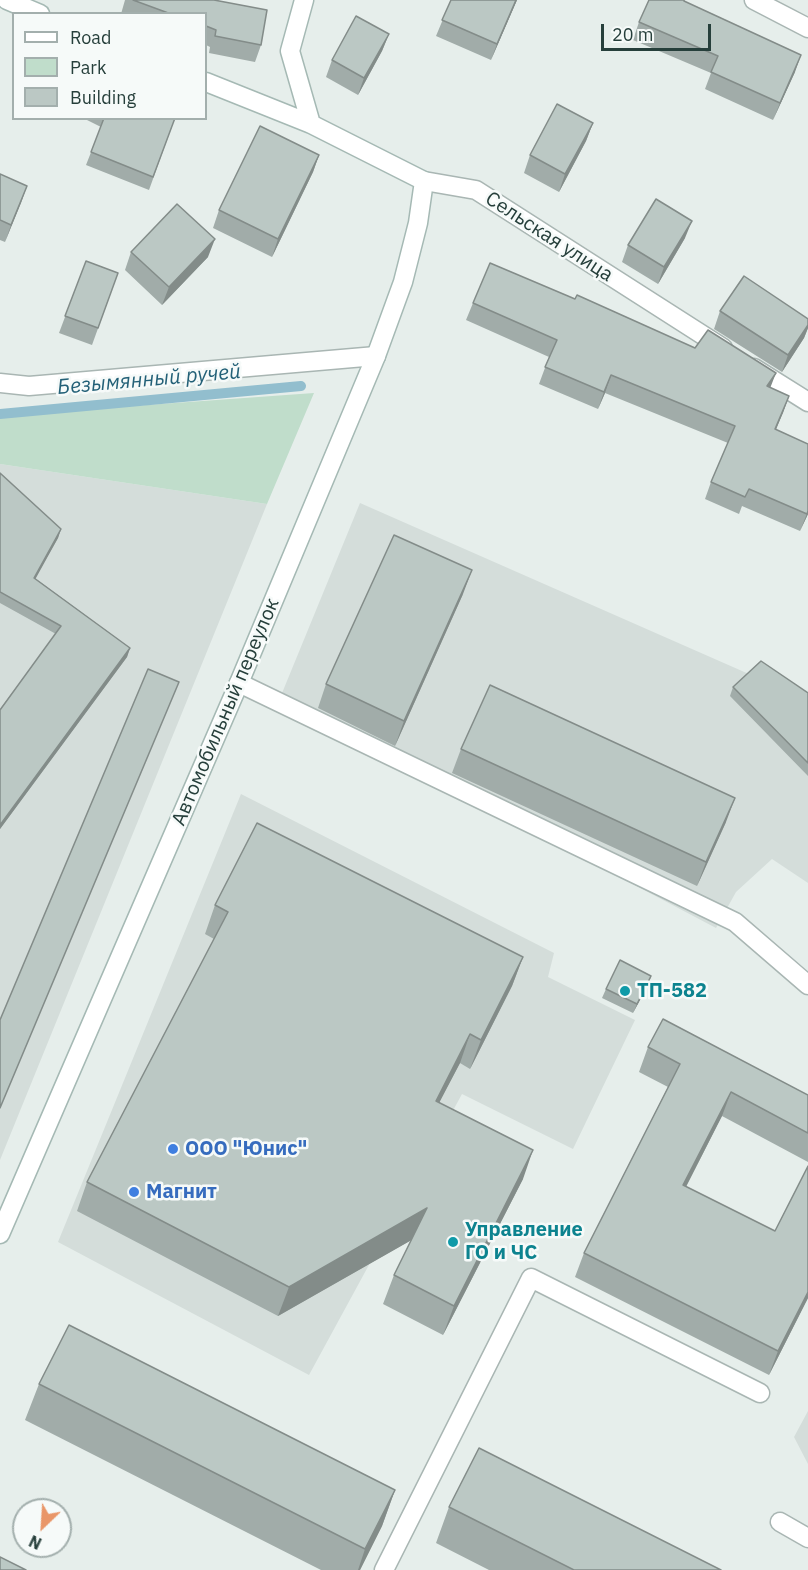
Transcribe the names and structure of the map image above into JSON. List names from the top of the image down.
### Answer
{
  "streets": {
    "street": ["Сельская улица", "Автомобильный переулок"]
  },
  "crossings": [
    ["Сельская улица", "Автомобильный переулок"]
  ],
  "water": ["Безымянный ручей"],
  "places": [
    "ТП-582",
    "ООО \"Юнис\"",
    "Магнит",
    "Управление ГО и ЧС"
  ],
  "legend": ["Road", "Park", "Building"],
  "scale_bar": "20 m",
  "north": "bottom left"
}
